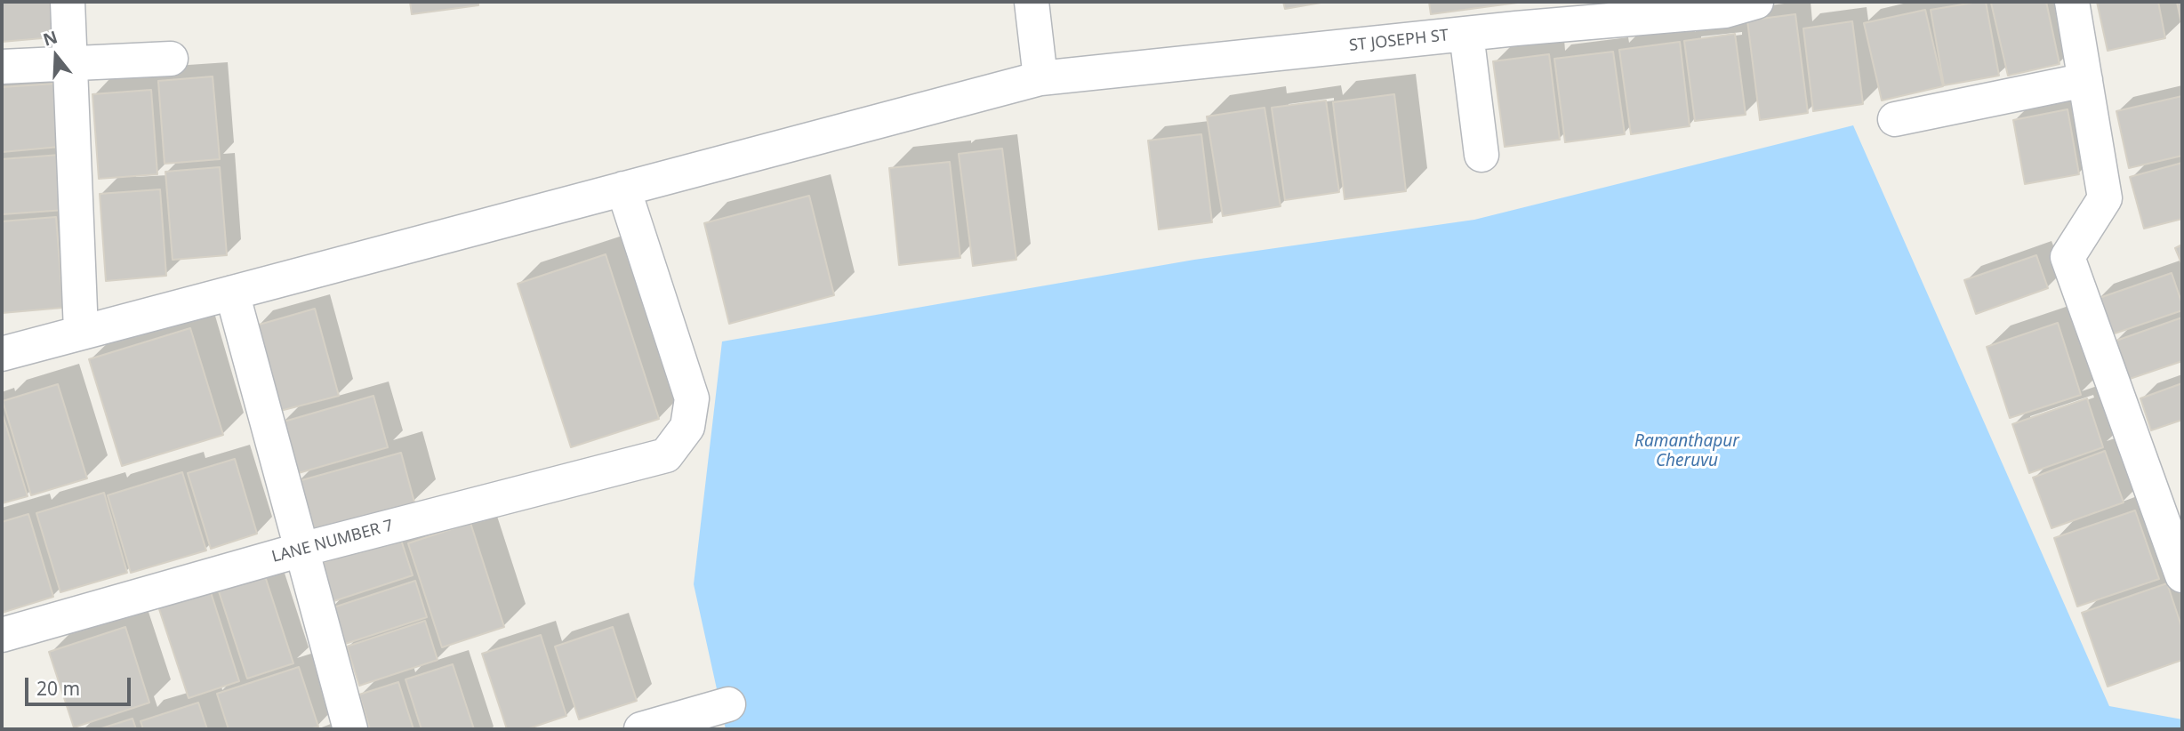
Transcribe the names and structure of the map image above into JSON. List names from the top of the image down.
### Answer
{
  "streets": {
    "street": ["ST JOSEPH ST", "LANE NUMBER 7"]
  },
  "crossings": [
    ["ST JOSEPH ST", "LANE NUMBER 7"]
  ],
  "water": ["Ramanthapur Cheruvu"],
  "scale_bar": "20 m",
  "north": "top"
}
